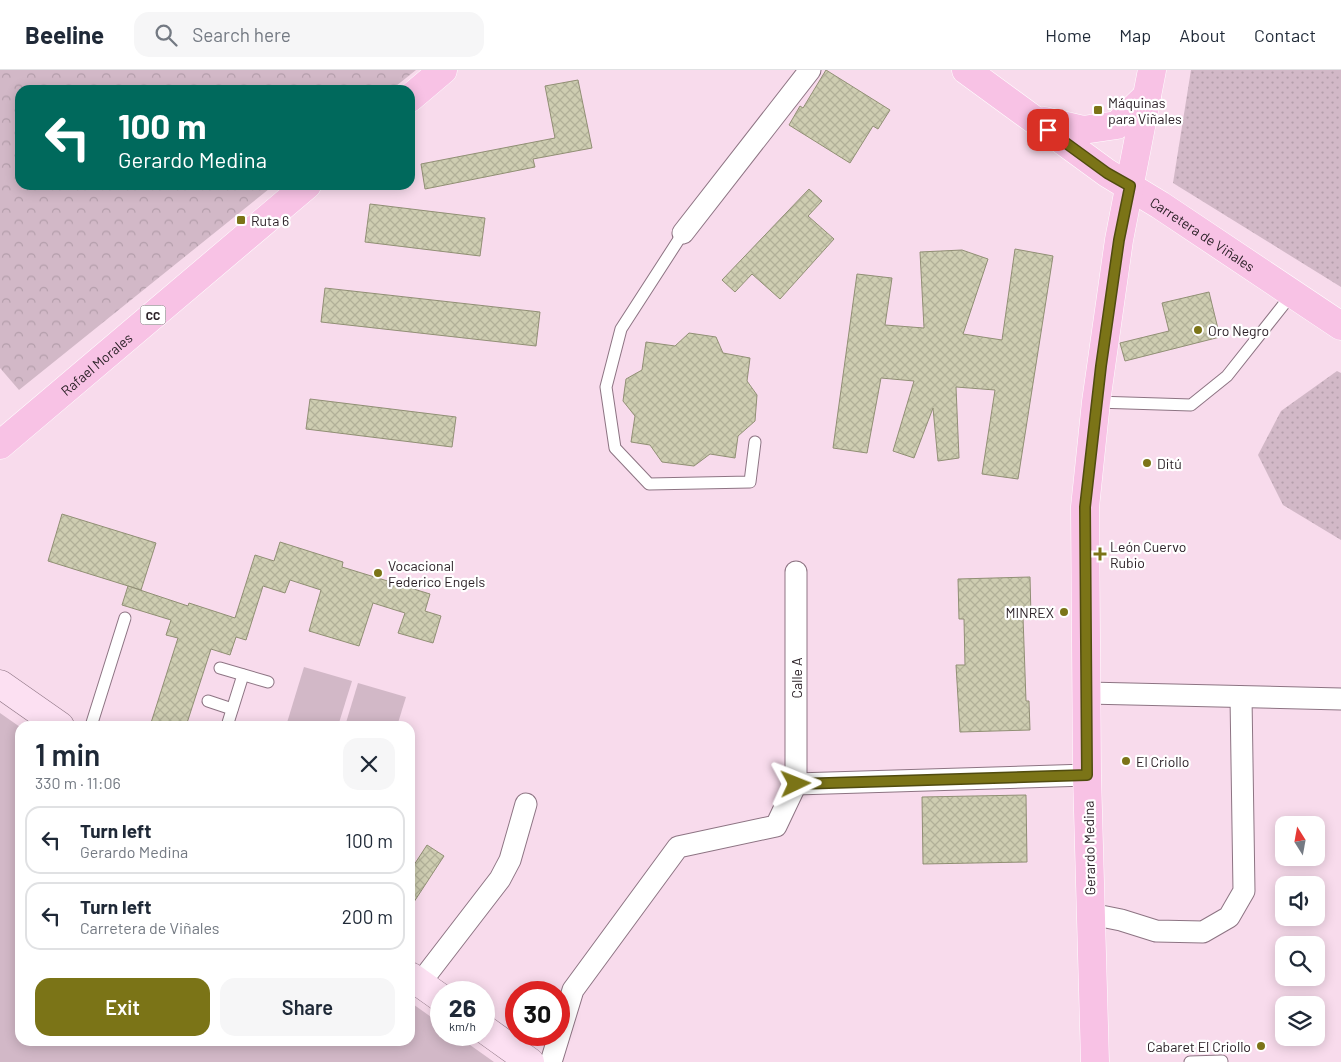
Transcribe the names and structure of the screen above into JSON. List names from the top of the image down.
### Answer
{
  "streets": {
    "main road": [
      "Carretera de Viñales",
      "CC",
      "Rafael Morales",
      "Gerardo Medina"
    ],
    "street": ["Calle A"]
  },
  "crossings": [
    ["Carretera de Viñales", "Gerardo Medina"]
  ],
  "places": {
    "transit": ["Máquinas para Viñales", "Ruta 6"],
    "other": [
      "Oro Negro",
      "Ditú",
      "Vocacional Federico Engels",
      "MINREX",
      "El Criollo",
      "Cabaret El Criollo"
    ],
    "health": ["León Cuervo Rubio"]
  },
  "north": "top",
  "page": {
    "header": "Beeline",
    "search": "Search here",
    "nav": [
      "Home",
      "Map",
      "About",
      "Contact"
    ],
    "turn": ["100 m", "Gerardo Medina"],
    "heading": ["1 min", "330 m · 11:06"],
    "list": [
      {
        "name": "Turn left",
        "note": "Gerardo Medina",
        "value": "100 m"
      },
      {
        "name": "Turn left",
        "note": "Carretera de Viñales",
        "value": "200 m"
      }
    ],
    "buttons": ["Exit", "Share"],
    "speed": "26 km/h",
    "limit": "30"
  }
}
